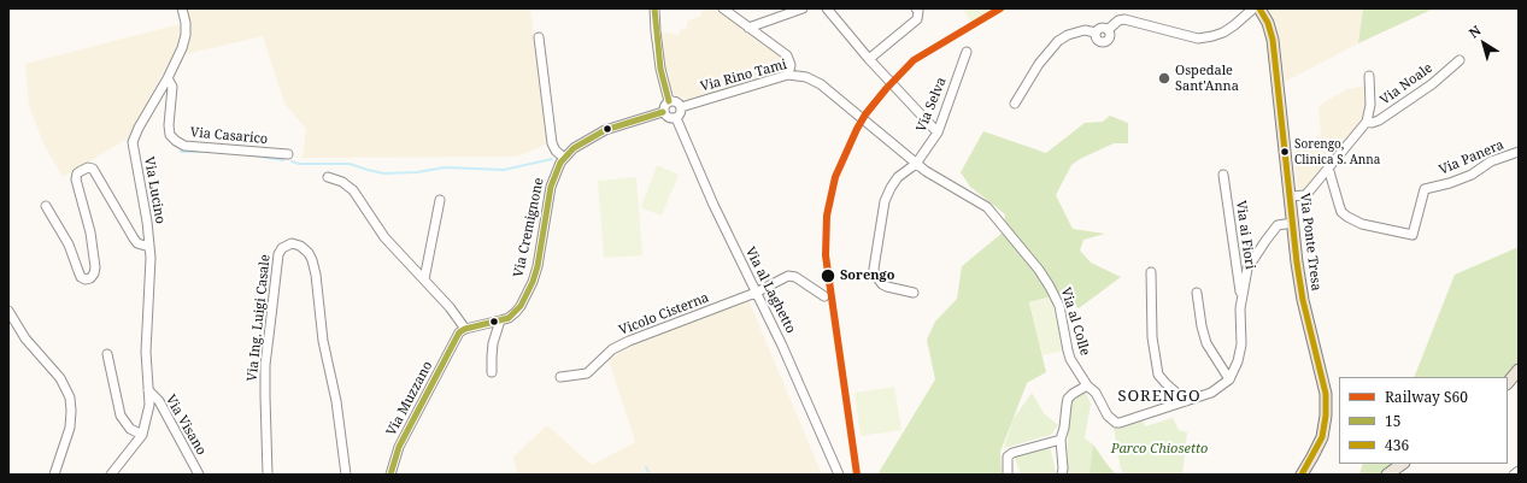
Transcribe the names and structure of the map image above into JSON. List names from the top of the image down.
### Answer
{
  "streets": {
    "main road": ["Via Ponte Tresa"],
    "street": [
      "Via Rino Tami",
      "Via Noale",
      "Via Selva",
      "Via Casarico",
      "Via Panera",
      "Via Lucino",
      "Via Cremignone",
      "Via ai Fiori",
      "Via al Laghetto",
      "Vicolo Cisterna",
      "Via Ing. Luigi Casale",
      "Via al Colle",
      "Via Muzzano",
      "Via Visano"
    ]
  },
  "crossings": [
    ["Via Rino Tami", "Via Selva"],
    ["Via Rino Tami", "Via Cremignone"],
    ["Via Rino Tami", "Via al Laghetto"],
    ["Via Rino Tami", "Via al Colle"],
    ["Via Noale", "Via Panera"],
    ["Via Noale", "Via Ponte Tresa"],
    ["Via Casarico", "Via Lucino"],
    ["Via Lucino", "Via Visano"],
    ["Via Cremignone", "Via al Laghetto"],
    ["Via Cremignone", "Via Muzzano"],
    ["Via al Laghetto", "Vicolo Cisterna"]
  ],
  "districts": ["SORENGO"],
  "parks": ["Parco Chiosetto"],
  "places": ["Ospedale Sant'Anna", "Sorengo, Clinica S. Anna", "Sorengo"],
  "lines": ["rail line S60", "transit line 15", "transit line 436"],
  "legend": ["Railway S60", "15", "436"],
  "north": "top left"
}
